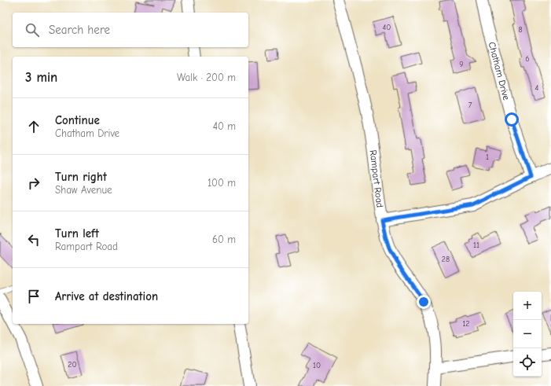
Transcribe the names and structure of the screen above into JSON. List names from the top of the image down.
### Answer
{
  "streets": {
    "street": ["Chatham Drive", "Rampart Road"]
  },
  "house_numbers": [
    "40",
    "8",
    "6",
    "9",
    "4",
    "7",
    "1",
    "11",
    "28",
    "12",
    "20",
    "10"
  ],
  "page": {
    "search": "Search here",
    "heading": ["3 min", "Walk · 200 m"],
    "list": [
      ["Continue", "Chatham Drive", "40 m"],
      ["Turn right", "Shaw Avenue", "100 m"],
      ["Turn left", "Rampart Road", "60 m"],
      "Arrive at destination"
    ],
    "map_buttons": ["+", "−"]
  }
}
